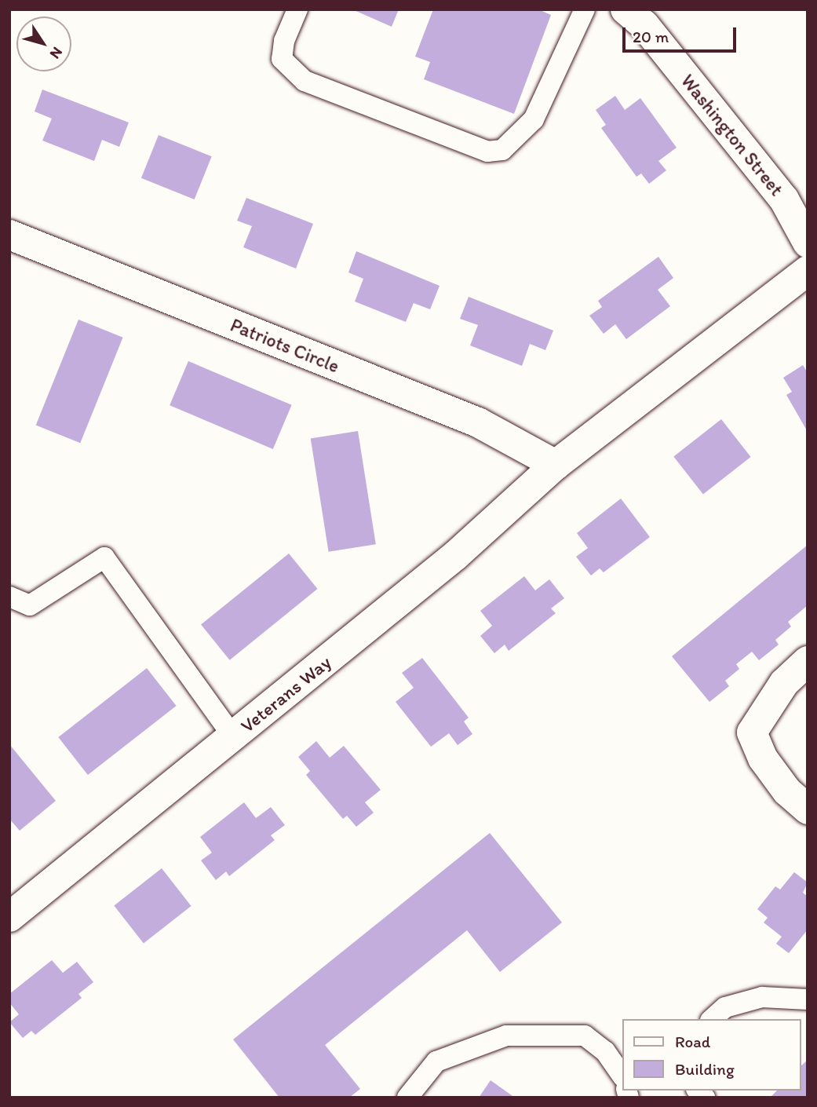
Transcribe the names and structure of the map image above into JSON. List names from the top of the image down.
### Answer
{
  "streets": {
    "street": ["Washington Street", "Patriots Circle", "Veterans Way"]
  },
  "crossings": [
    ["Patriots Circle", "Veterans Way"]
  ],
  "legend": ["Road", "Building"],
  "scale_bar": "20 m",
  "north": "bottom right"
}
